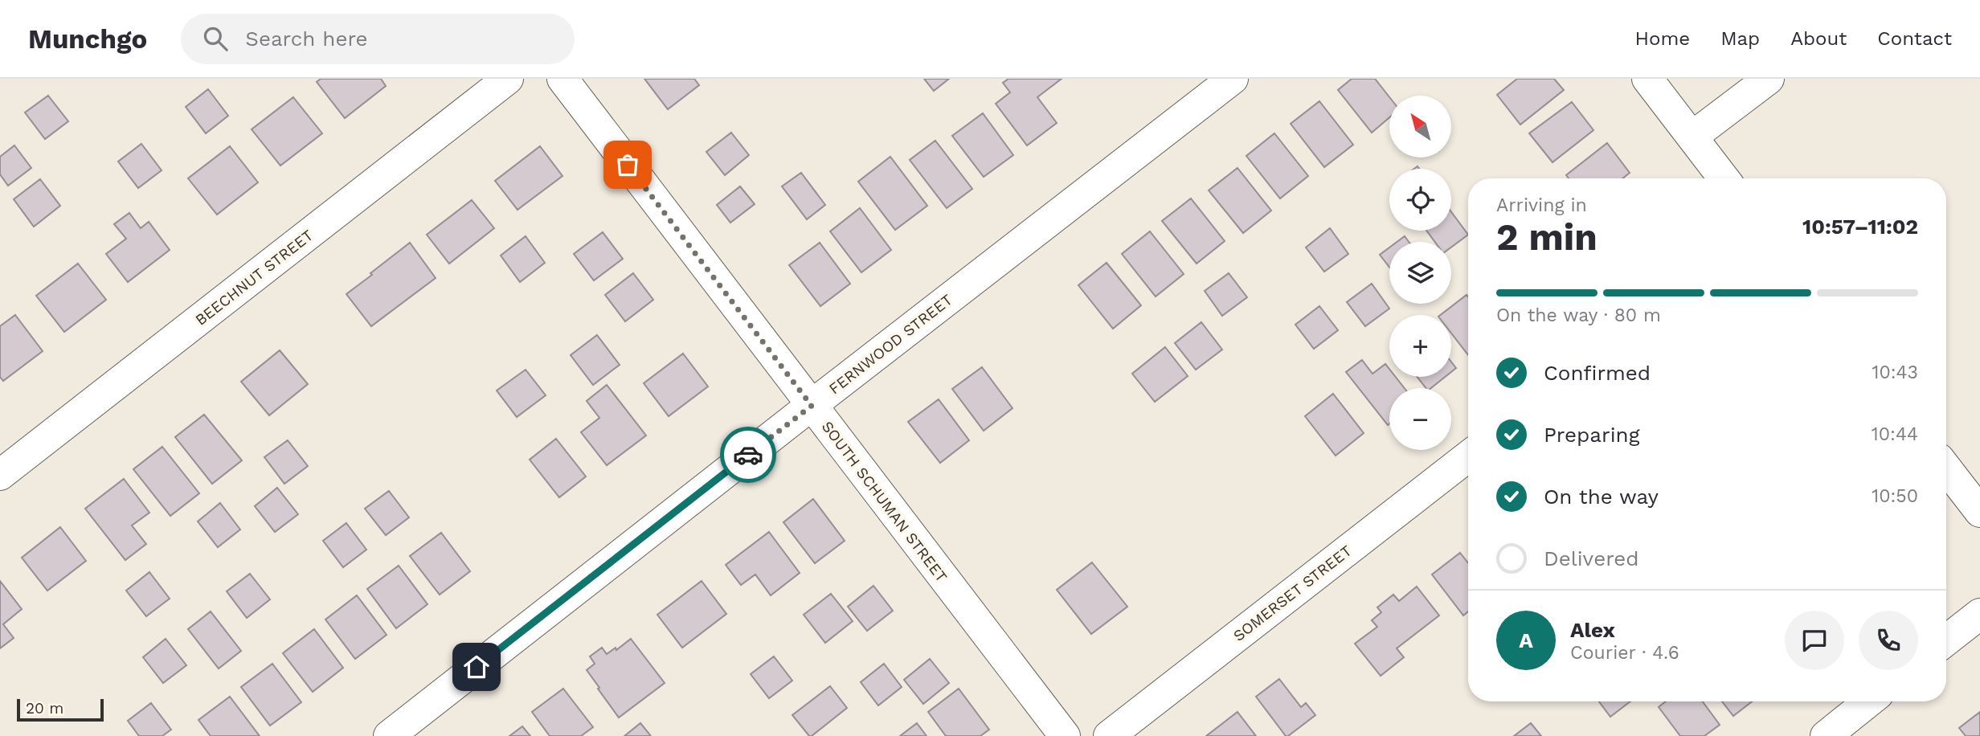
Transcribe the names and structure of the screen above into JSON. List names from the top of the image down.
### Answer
{
  "streets": {
    "street": [
      "BEECHNUT STREET",
      "FERNWOOD STREET",
      "SOUTH SCHUMAN STREET",
      "SOMERSET STREET"
    ]
  },
  "crossings": [
    ["FERNWOOD STREET", "SOUTH SCHUMAN STREET"]
  ],
  "scale_bar": "20 m",
  "north": "top left",
  "page": {
    "header": "Munchgo",
    "search": "Search here",
    "nav": [
      "Home",
      "Map",
      "About",
      "Contact"
    ],
    "map_buttons": ["+", "−"],
    "heading": ["2 min", "Arriving in", "10:57–11:02"],
    "panel": ["Alex", "Courier · 4.6"],
    "bar": "On the way · 80 m",
    "list": [
      ["Confirmed", "10:43"],
      ["Preparing", "10:44"],
      ["On the way", "10:50"],
      "Delivered"
    ],
    "round": "A",
    "scale": "20 m"
  }
}
